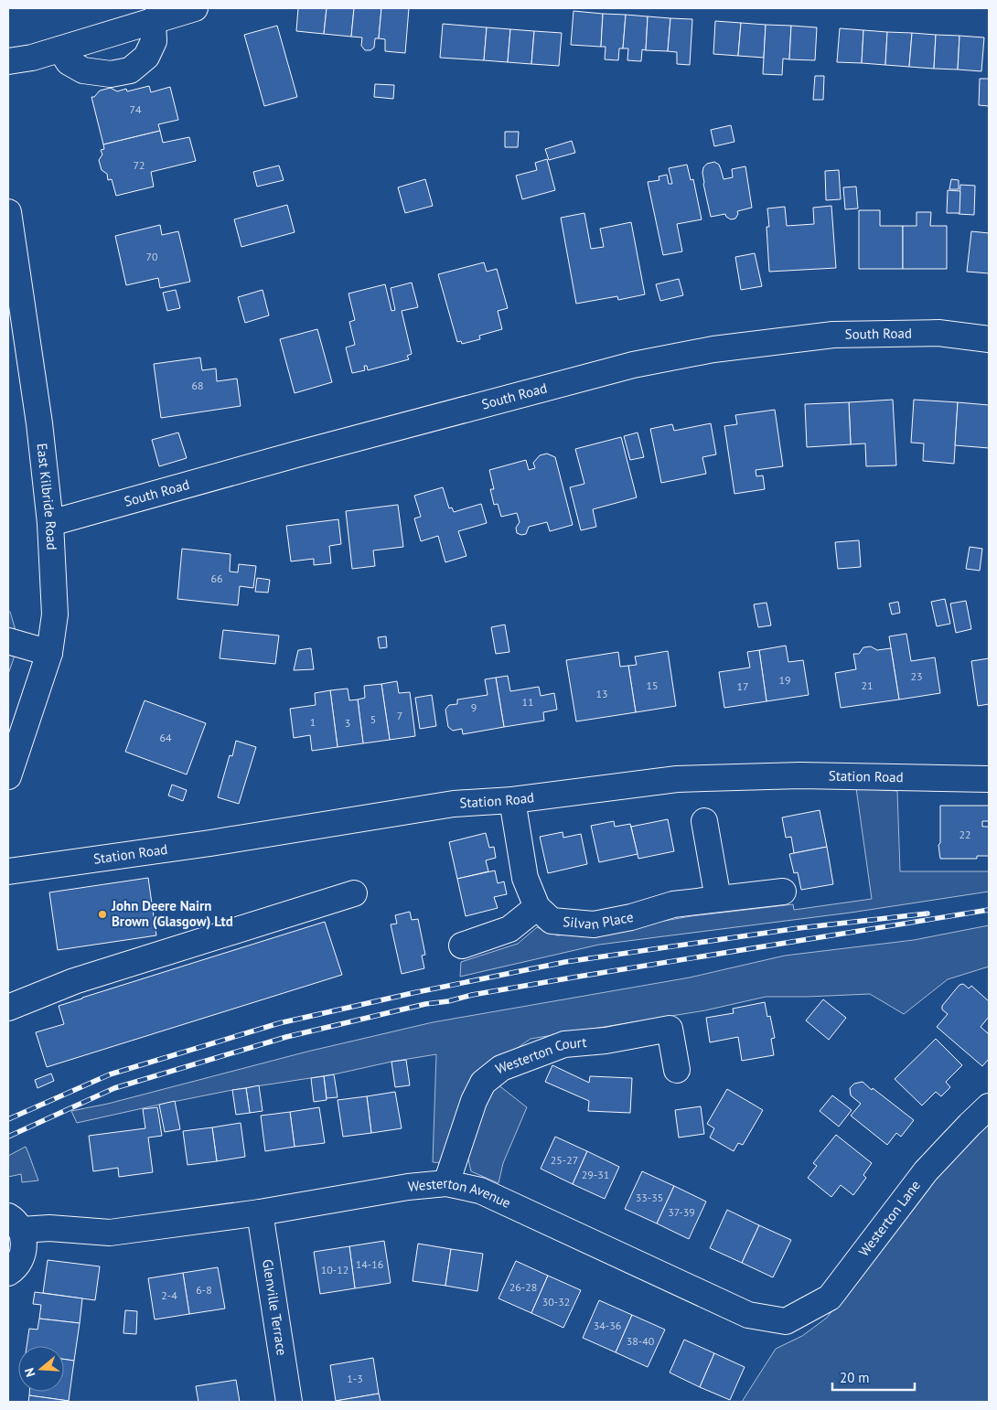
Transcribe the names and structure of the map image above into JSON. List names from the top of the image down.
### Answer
{
  "streets": {
    "street": [
      "South Road",
      "East Kilbride Road",
      "Station Road",
      "Silvan Place",
      "Westerton Court",
      "Westerton Avenue",
      "Westerton Lane",
      "Glenville Terrace"
    ]
  },
  "crossings": [
    ["South Road", "East Kilbride Road"],
    ["Station Road", "Silvan Place"],
    ["Westerton Court", "Westerton Avenue"],
    ["Westerton Avenue", "Westerton Lane"],
    ["Westerton Avenue", "Glenville Terrace"]
  ],
  "places": ["John Deere Nairn Brown (Glasgow) Ltd"],
  "house_numbers": [
    "74",
    "72",
    "70",
    "68",
    "66",
    "23",
    "19",
    "15",
    "21",
    "17",
    "13",
    "11",
    "9",
    "7",
    "5",
    "1",
    "3",
    "64",
    "22",
    "25-27",
    "29-31",
    "33-35",
    "37-39",
    "14-16",
    "10-12",
    "26-28",
    "6-8",
    "2-4",
    "30-32",
    "34-36",
    "38-40",
    "1-3"
  ],
  "scale_bar": "20 m",
  "north": "left"
}
